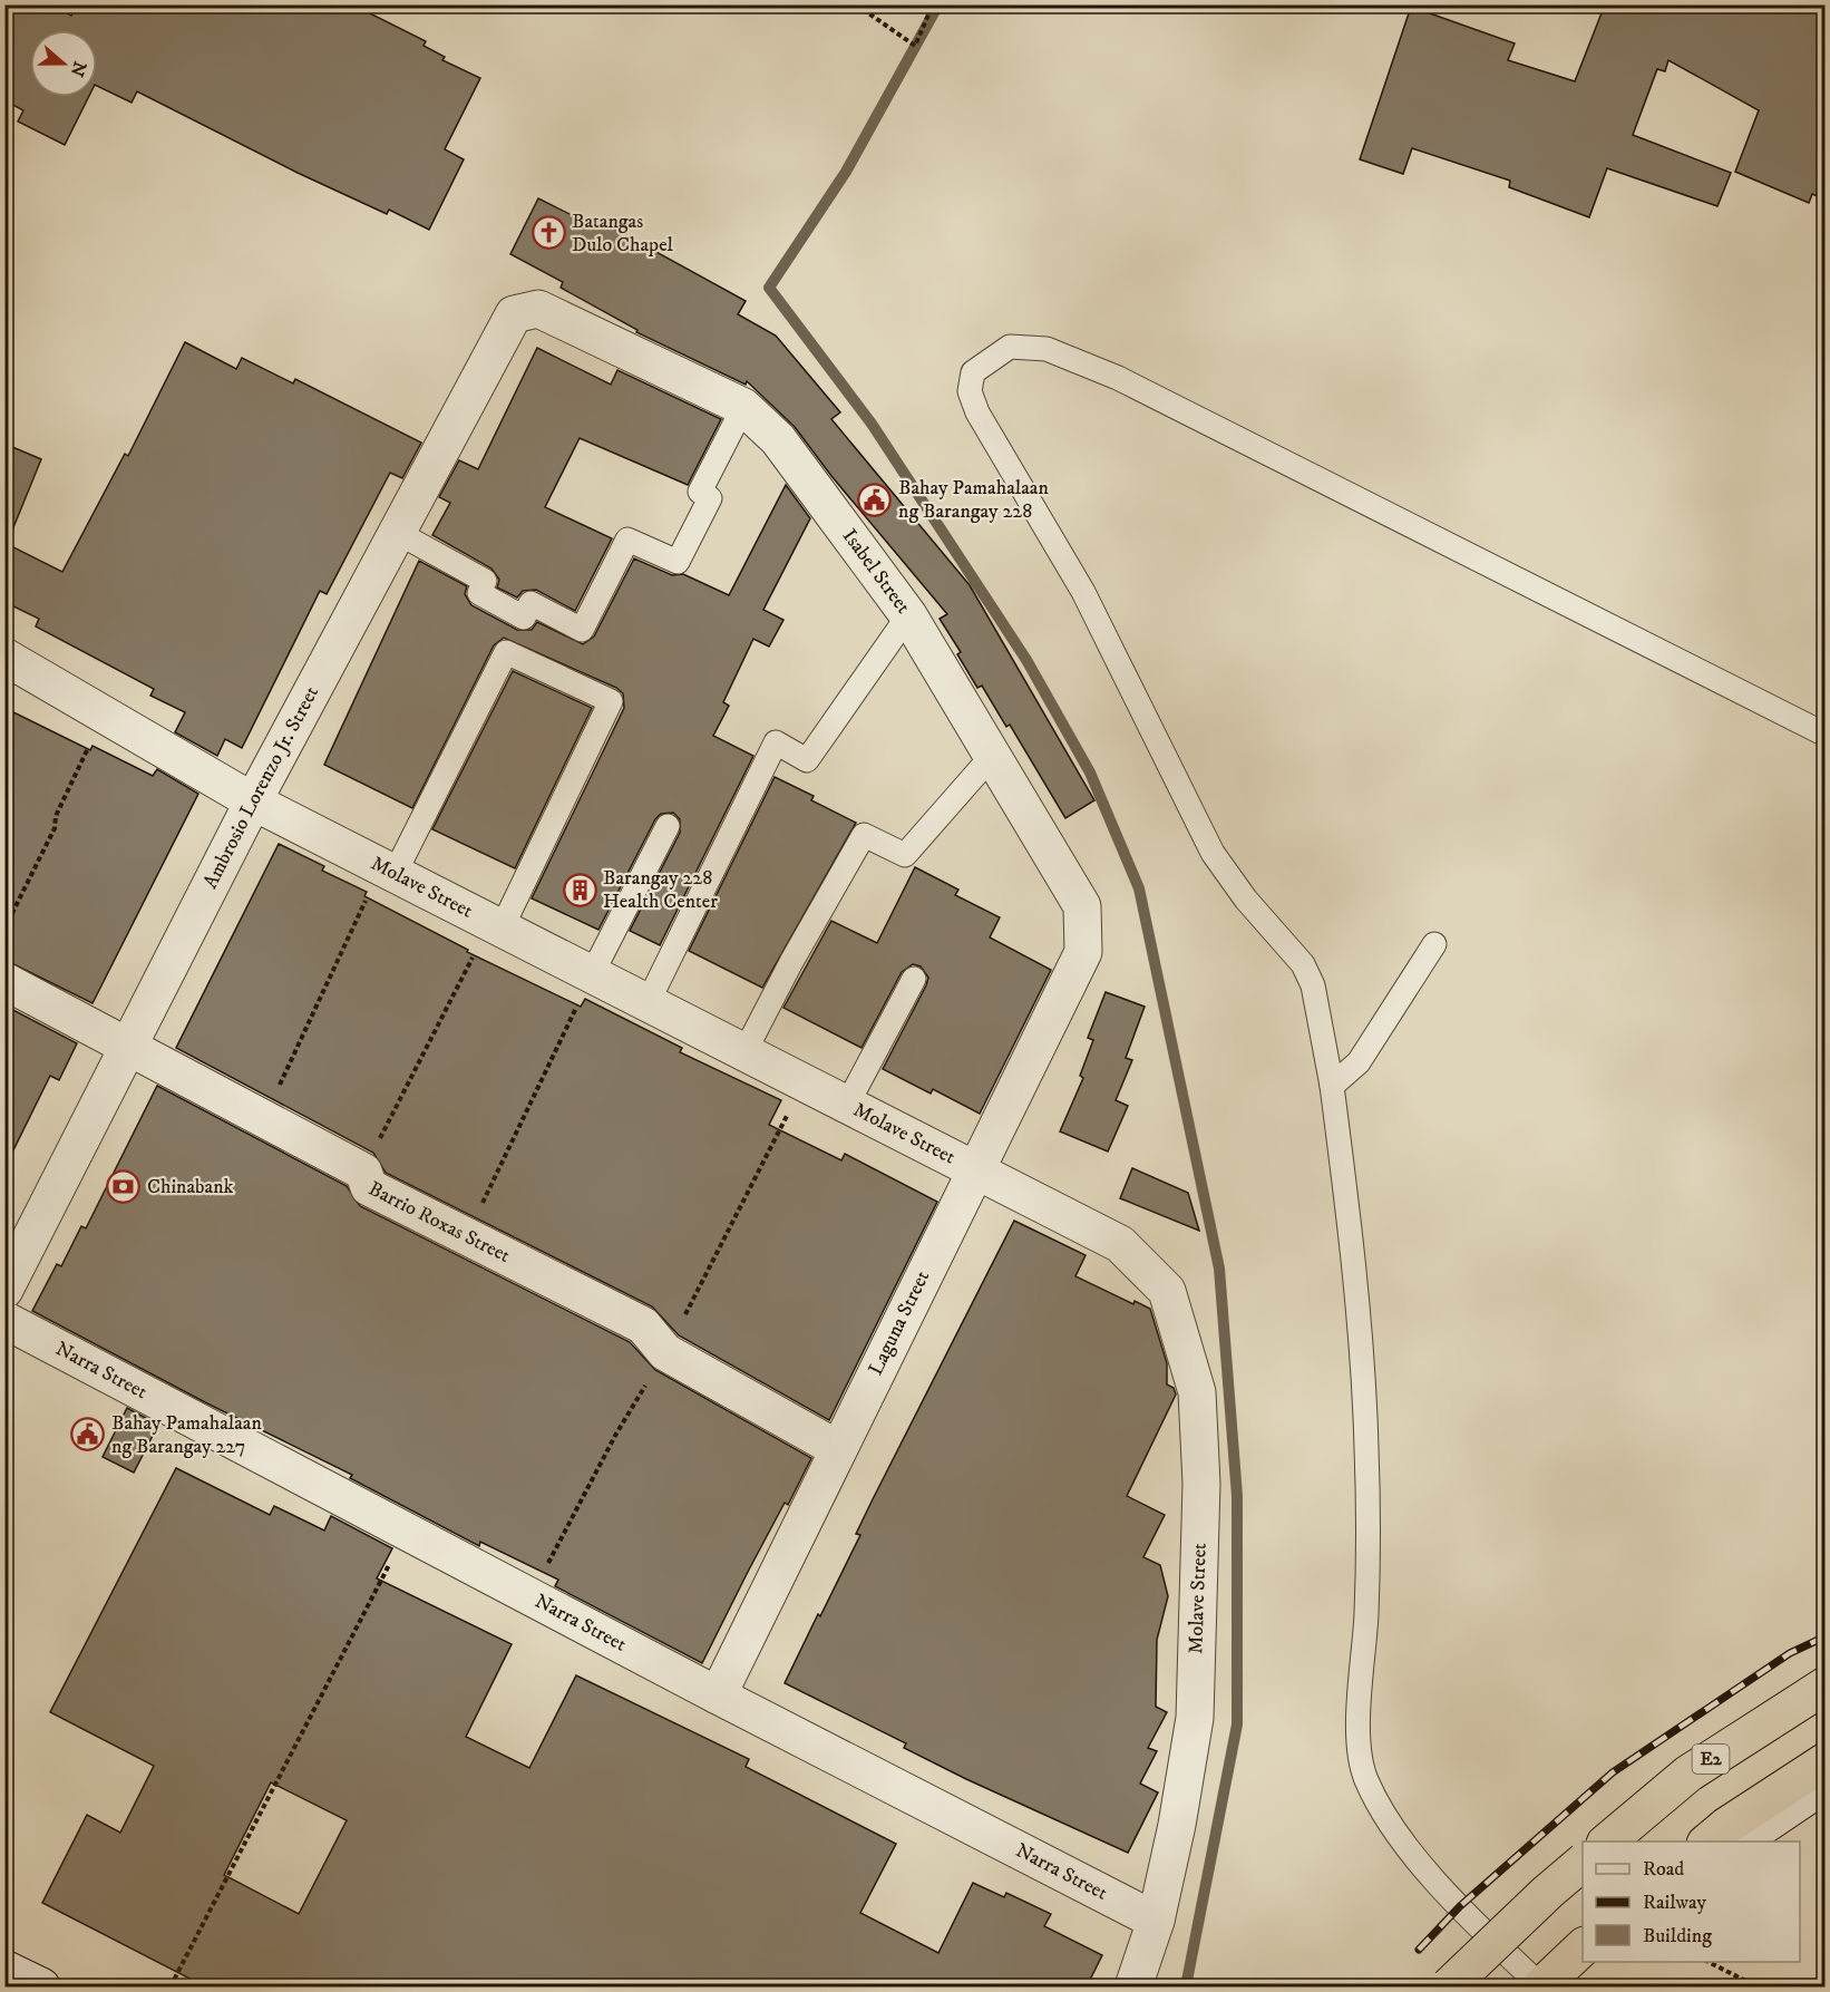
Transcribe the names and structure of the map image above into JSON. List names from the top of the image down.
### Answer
{
  "streets": {
    "highway": ["E2"],
    "street": [
      "Isabel Street",
      "Ambrosio Lorenzo Jr. Street",
      "Molave Street",
      "Barrio Roxas Street",
      "Laguna Street",
      "Narra Street"
    ]
  },
  "crossings": [
    ["Isabel Street", "Ambrosio Lorenzo Jr. Street"],
    ["Isabel Street", "Laguna Street"],
    ["Ambrosio Lorenzo Jr. Street", "Molave Street"],
    ["Ambrosio Lorenzo Jr. Street", "Barrio Roxas Street"],
    ["Molave Street", "Laguna Street"],
    ["Molave Street", "Narra Street"],
    ["Barrio Roxas Street", "Laguna Street"],
    ["Laguna Street", "Narra Street"]
  ],
  "places": {
    "church": ["Batangas Dulo Chapel"],
    "public building": ["Bahay Pamahalaan ng Barangay 228", "Bahay Pamahalaan ng Barangay 227"],
    "building": ["Barangay 228 Health Center"],
    "bank": ["Chinabank"]
  },
  "legend": ["Road", "Railway", "Building"],
  "north": "right"
}
